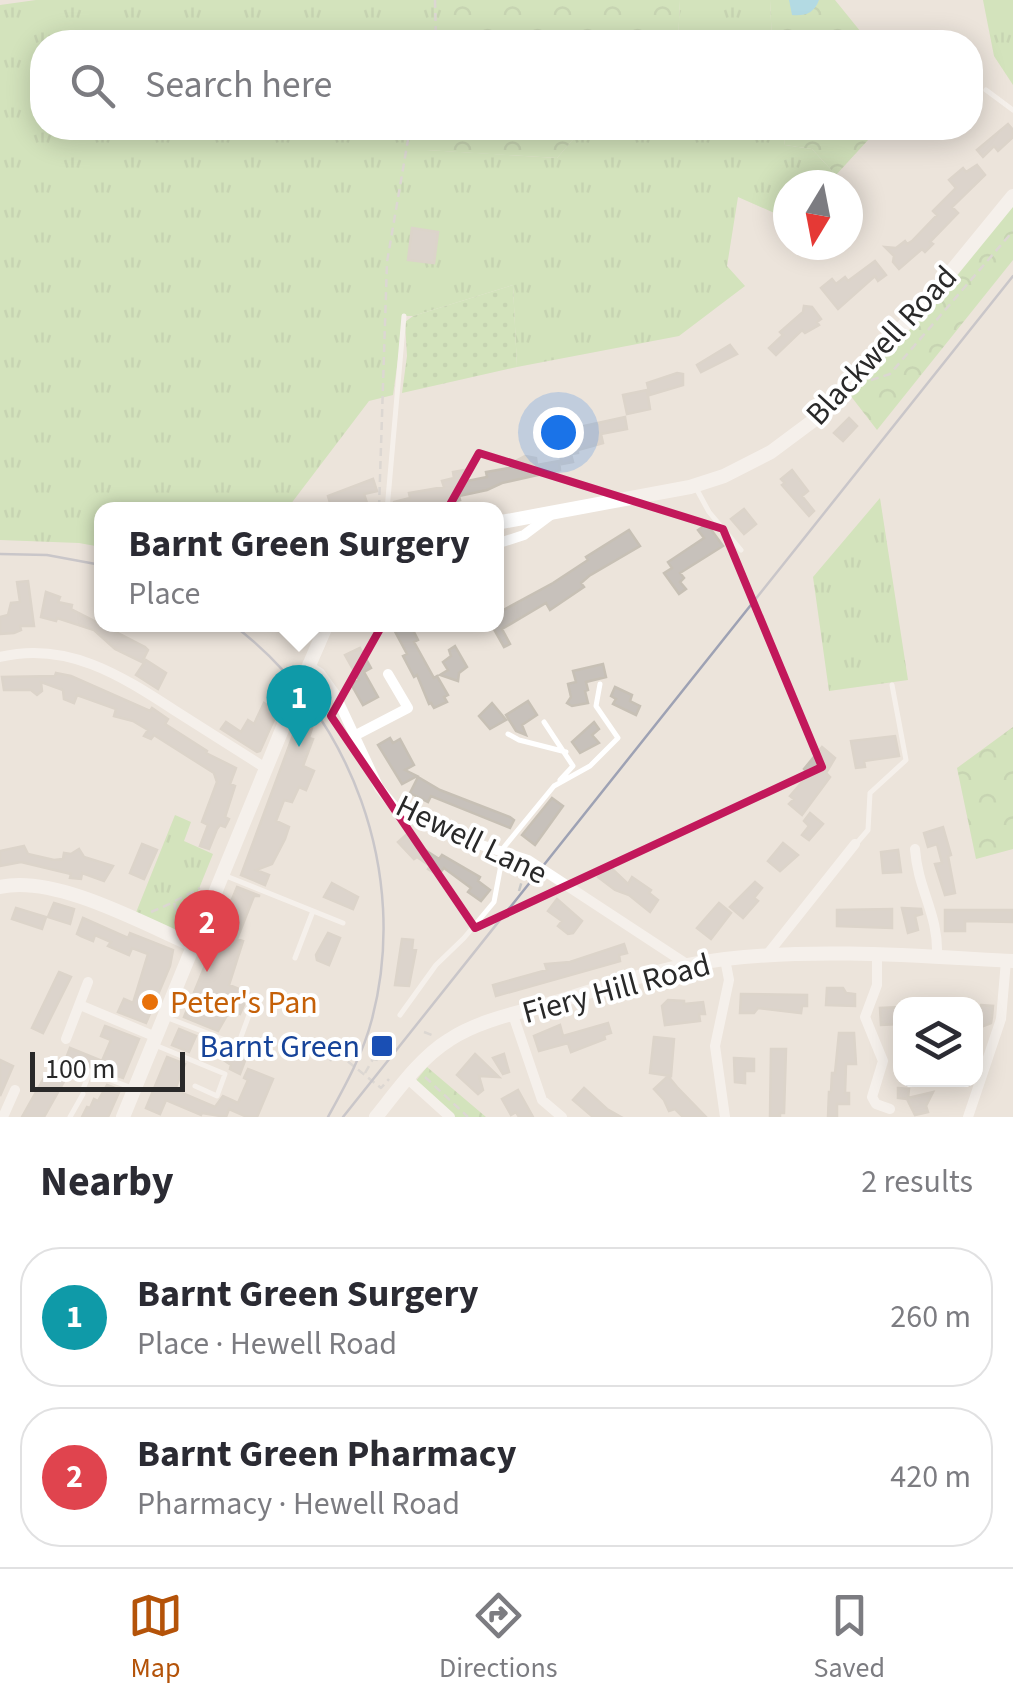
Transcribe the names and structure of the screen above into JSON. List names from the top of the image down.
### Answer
{
  "streets": {
    "street": ["Blackwell Road", "Hewell Lane", "Fiery Hill Road"]
  },
  "crossings": [
    ["Hewell Lane", "Fiery Hill Road"]
  ],
  "places": {
    "other": ["Peter's Pan"],
    "transit": ["Barnt Green"]
  },
  "scale_bar": "100 m",
  "north": "bottom",
  "page": {
    "search": "Search here",
    "popup": ["Barnt Green Surgery", "Place"],
    "pins": ["1", "2"],
    "scale": "100 m",
    "heading": ["Nearby", "2 results"],
    "list": [
      {
        "mark": "1",
        "name": "Barnt Green Surgery",
        "note": "Place · Hewell Road",
        "value": "260 m"
      },
      {
        "mark": "2",
        "name": "Barnt Green Pharmacy",
        "note": "Pharmacy · Hewell Road",
        "value": "420 m"
      }
    ],
    "nav": ["Map", "Directions", "Saved"]
  }
}
